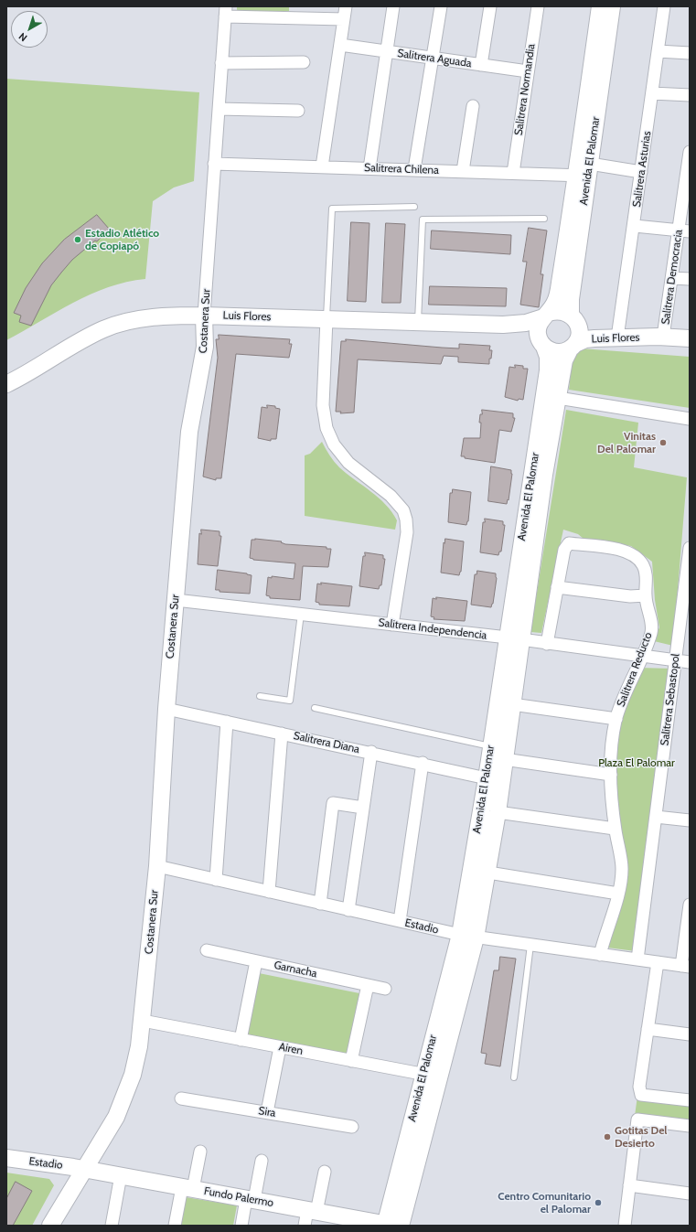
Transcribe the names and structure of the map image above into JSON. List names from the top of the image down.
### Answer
{
  "streets": {
    "street": [
      "Salitrera Aguada",
      "Salitrera Normandia",
      "Avenida El Palomar",
      "Salitrera Chilena",
      "Salitrera Asturias",
      "Salitrera Democracia",
      "Luis Flores",
      "Costanera Sur",
      "Salitrera Independencia",
      "Salitrera Reducto",
      "Salitrera Sebastopol",
      "Salitrera Diana",
      "Estadio",
      "Garnacha",
      "Airen",
      "Sira",
      "Fundo Palermo"
    ]
  },
  "crossings": [
    ["Salitrera Aguada", "Salitrera Normandia"],
    ["Salitrera Normandia", "Salitrera Chilena"],
    ["Avenida El Palomar", "Salitrera Chilena"],
    ["Avenida El Palomar", "Luis Flores"],
    ["Avenida El Palomar", "Salitrera Independencia"],
    ["Avenida El Palomar", "Salitrera Diana"],
    ["Avenida El Palomar", "Estadio"],
    ["Avenida El Palomar", "Airen"],
    ["Avenida El Palomar", "Fundo Palermo"],
    ["Salitrera Chilena", "Salitrera Asturias"],
    ["Salitrera Chilena", "Costanera Sur"],
    ["Salitrera Asturias", "Luis Flores"],
    ["Salitrera Democracia", "Luis Flores"],
    ["Luis Flores", "Costanera Sur"],
    ["Costanera Sur", "Salitrera Independencia"],
    ["Costanera Sur", "Salitrera Diana"],
    ["Costanera Sur", "Estadio"],
    ["Costanera Sur", "Airen"],
    ["Costanera Sur", "Fundo Palermo"],
    ["Salitrera Independencia", "Salitrera Reducto"],
    ["Salitrera Independencia", "Salitrera Sebastopol"],
    ["Salitrera Reducto", "Estadio"],
    ["Salitrera Sebastopol", "Estadio"],
    ["Estadio", "Fundo Palermo"]
  ],
  "parks": ["Plaza El Palomar"],
  "places": [
    "Estadio Atlético de Copiapó",
    "Vinitas Del Palomar",
    "Gotitas Del Desierto",
    "Centro Comunitario el Palomar"
  ],
  "north": "bottom left"
}
